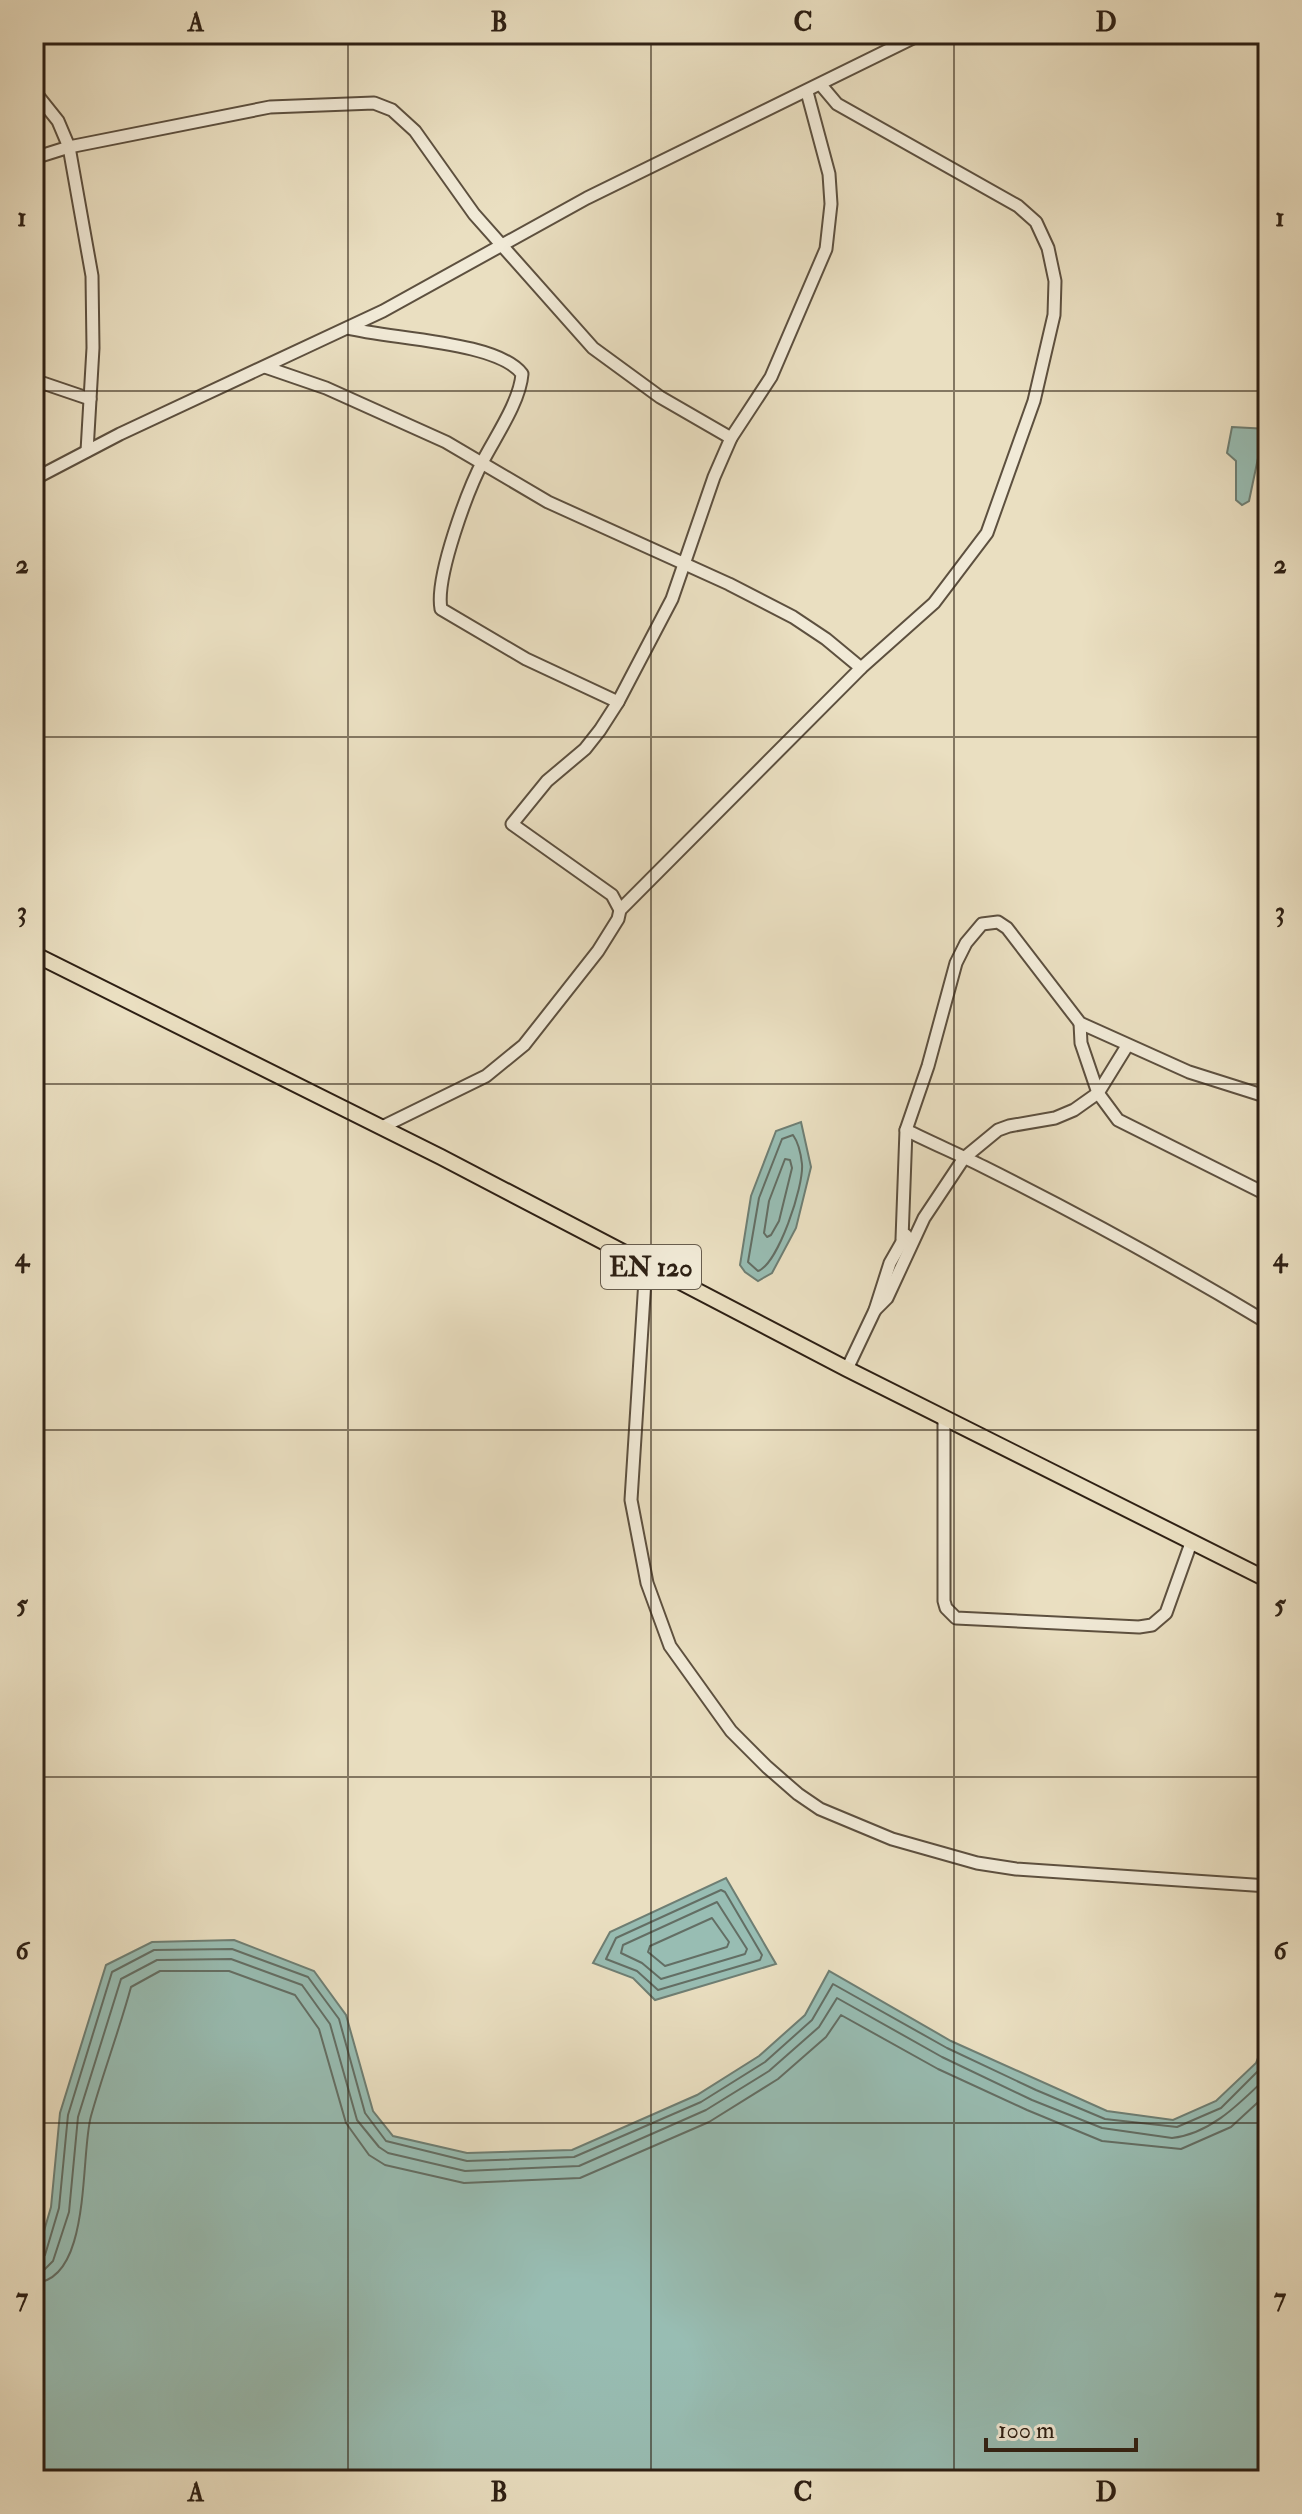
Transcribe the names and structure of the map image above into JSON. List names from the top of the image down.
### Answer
{
  "streets": {
    "main road": ["EN 120"]
  },
  "scale_bar": "100 m",
  "grid": {
    "columns": [
      "A",
      "B",
      "C",
      "D"
    ],
    "rows": [
      "1",
      "2",
      "3",
      "4",
      "5",
      "6",
      "7"
    ]
  }
}
